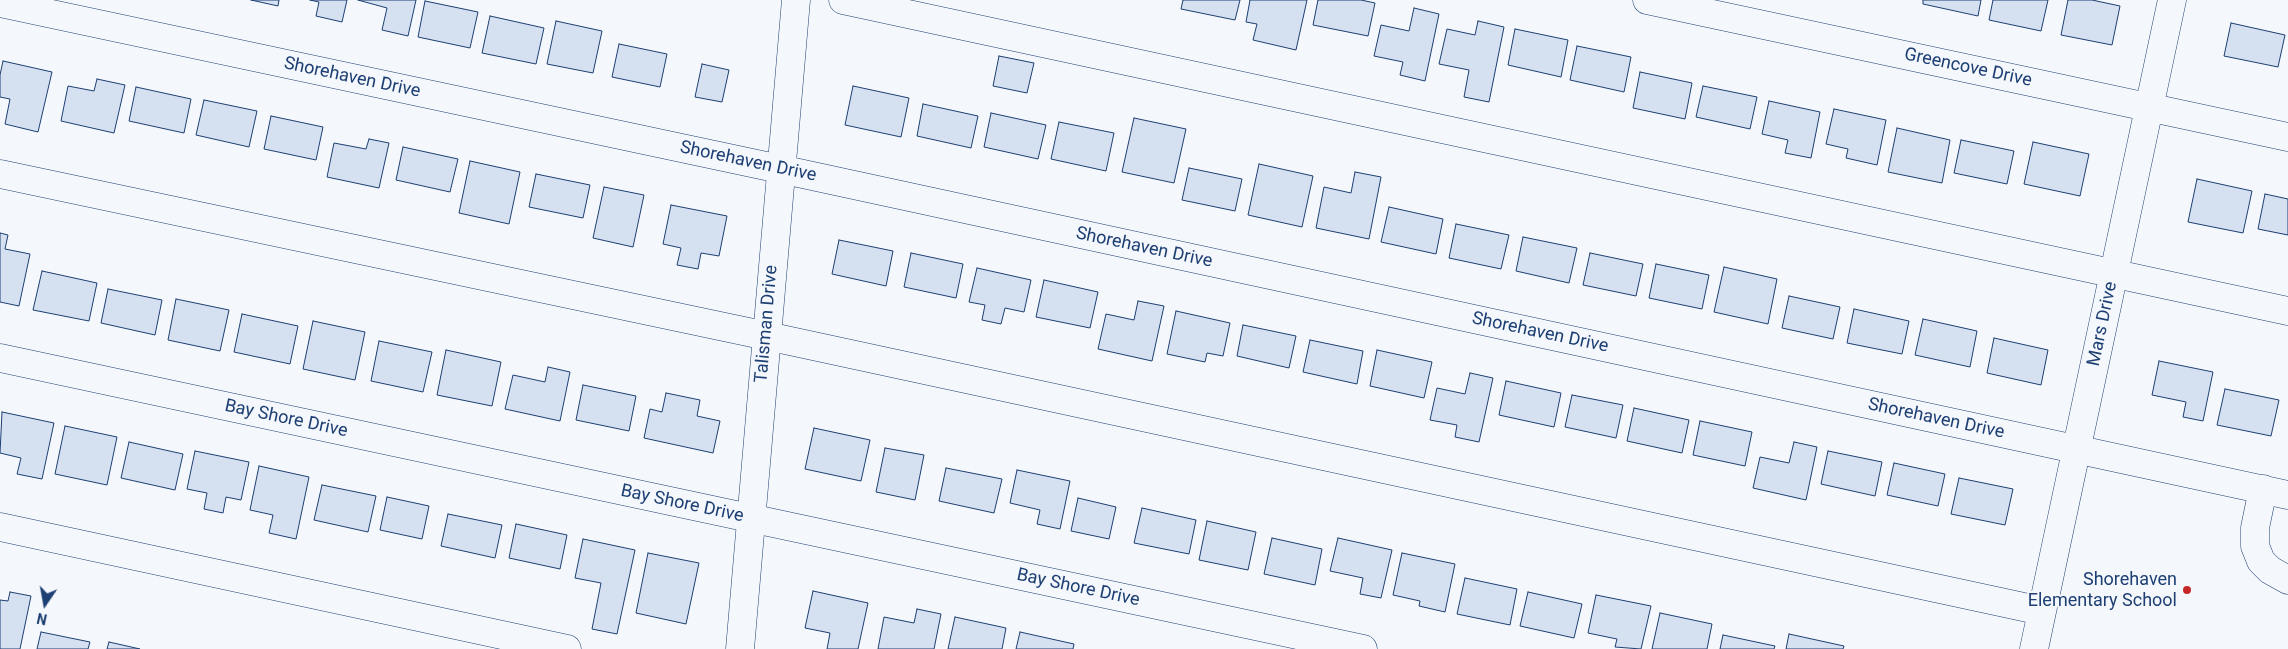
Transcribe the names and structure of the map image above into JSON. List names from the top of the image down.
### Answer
{
  "streets": {
    "street": [
      "Greencove Drive",
      "Shorehaven Drive",
      "Talisman Drive",
      "Mars Drive",
      "Bay Shore Drive"
    ]
  },
  "crossings": [
    ["Greencove Drive", "Mars Drive"],
    ["Shorehaven Drive", "Talisman Drive"],
    ["Shorehaven Drive", "Mars Drive"],
    ["Talisman Drive", "Bay Shore Drive"]
  ],
  "places": ["Shorehaven Elementary School"],
  "north": "bottom"
}
